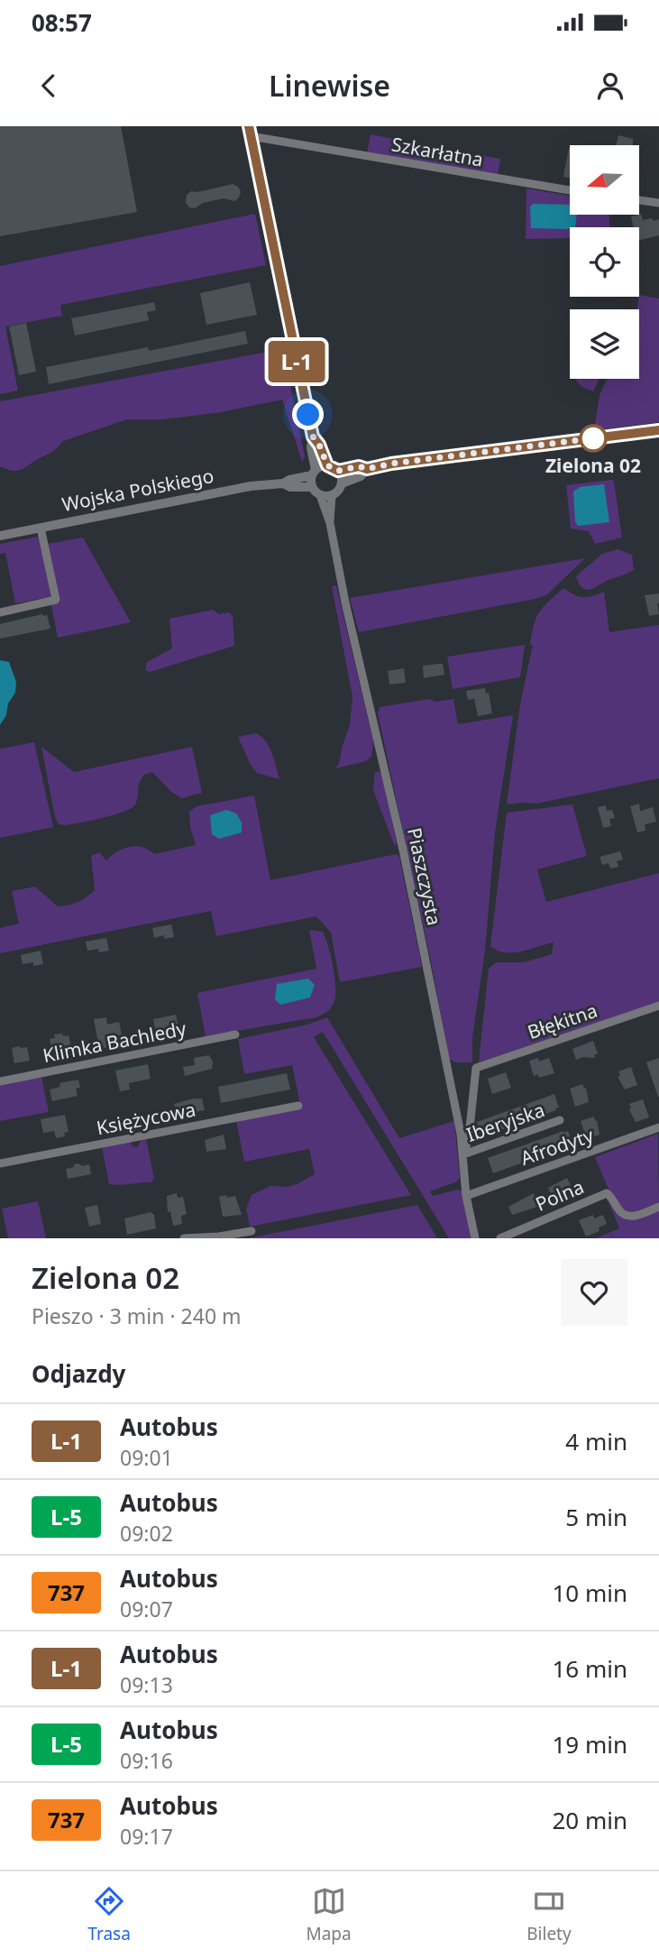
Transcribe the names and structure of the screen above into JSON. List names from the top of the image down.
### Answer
{
  "streets": {
    "street": [
      "Szkarłatna",
      "Wojska Polskiego",
      "Piaszczysta",
      "Błękitna",
      "Klimka Bachledy",
      "Księżycowa",
      "Iberyjska",
      "Afrodyty",
      "Polna"
    ]
  },
  "crossings": [
    ["Wojska Polskiego", "Piaszczysta"],
    ["Piaszczysta", "Błękitna"],
    ["Piaszczysta", "Iberyjska"],
    ["Piaszczysta", "Afrodyty"],
    ["Błękitna", "Iberyjska"]
  ],
  "places": ["Zielona 02"],
  "lines": ["bus line L-1"],
  "north": "left",
  "page": {
    "status": "08:57",
    "header": "Linewise",
    "on_map": "L-1",
    "heading": [
      ["Zielona 02", "Pieszo · 3 min · 240 m"],
      "Odjazdy"
    ],
    "list": [
      {
        "mark": "L-1",
        "name": "Autobus",
        "note": "09:01",
        "value": "4 min"
      },
      {
        "mark": "L-5",
        "name": "Autobus",
        "note": "09:02",
        "value": "5 min"
      },
      {
        "mark": "737",
        "name": "Autobus",
        "note": "09:07",
        "value": "10 min"
      },
      {
        "mark": "L-1",
        "name": "Autobus",
        "note": "09:13",
        "value": "16 min"
      },
      {
        "mark": "L-5",
        "name": "Autobus",
        "note": "09:16",
        "value": "19 min"
      },
      {
        "mark": "737",
        "name": "Autobus",
        "note": "09:17",
        "value": "20 min"
      }
    ],
    "tabs": ["Trasa", "Mapa", "Bilety"]
  }
}
